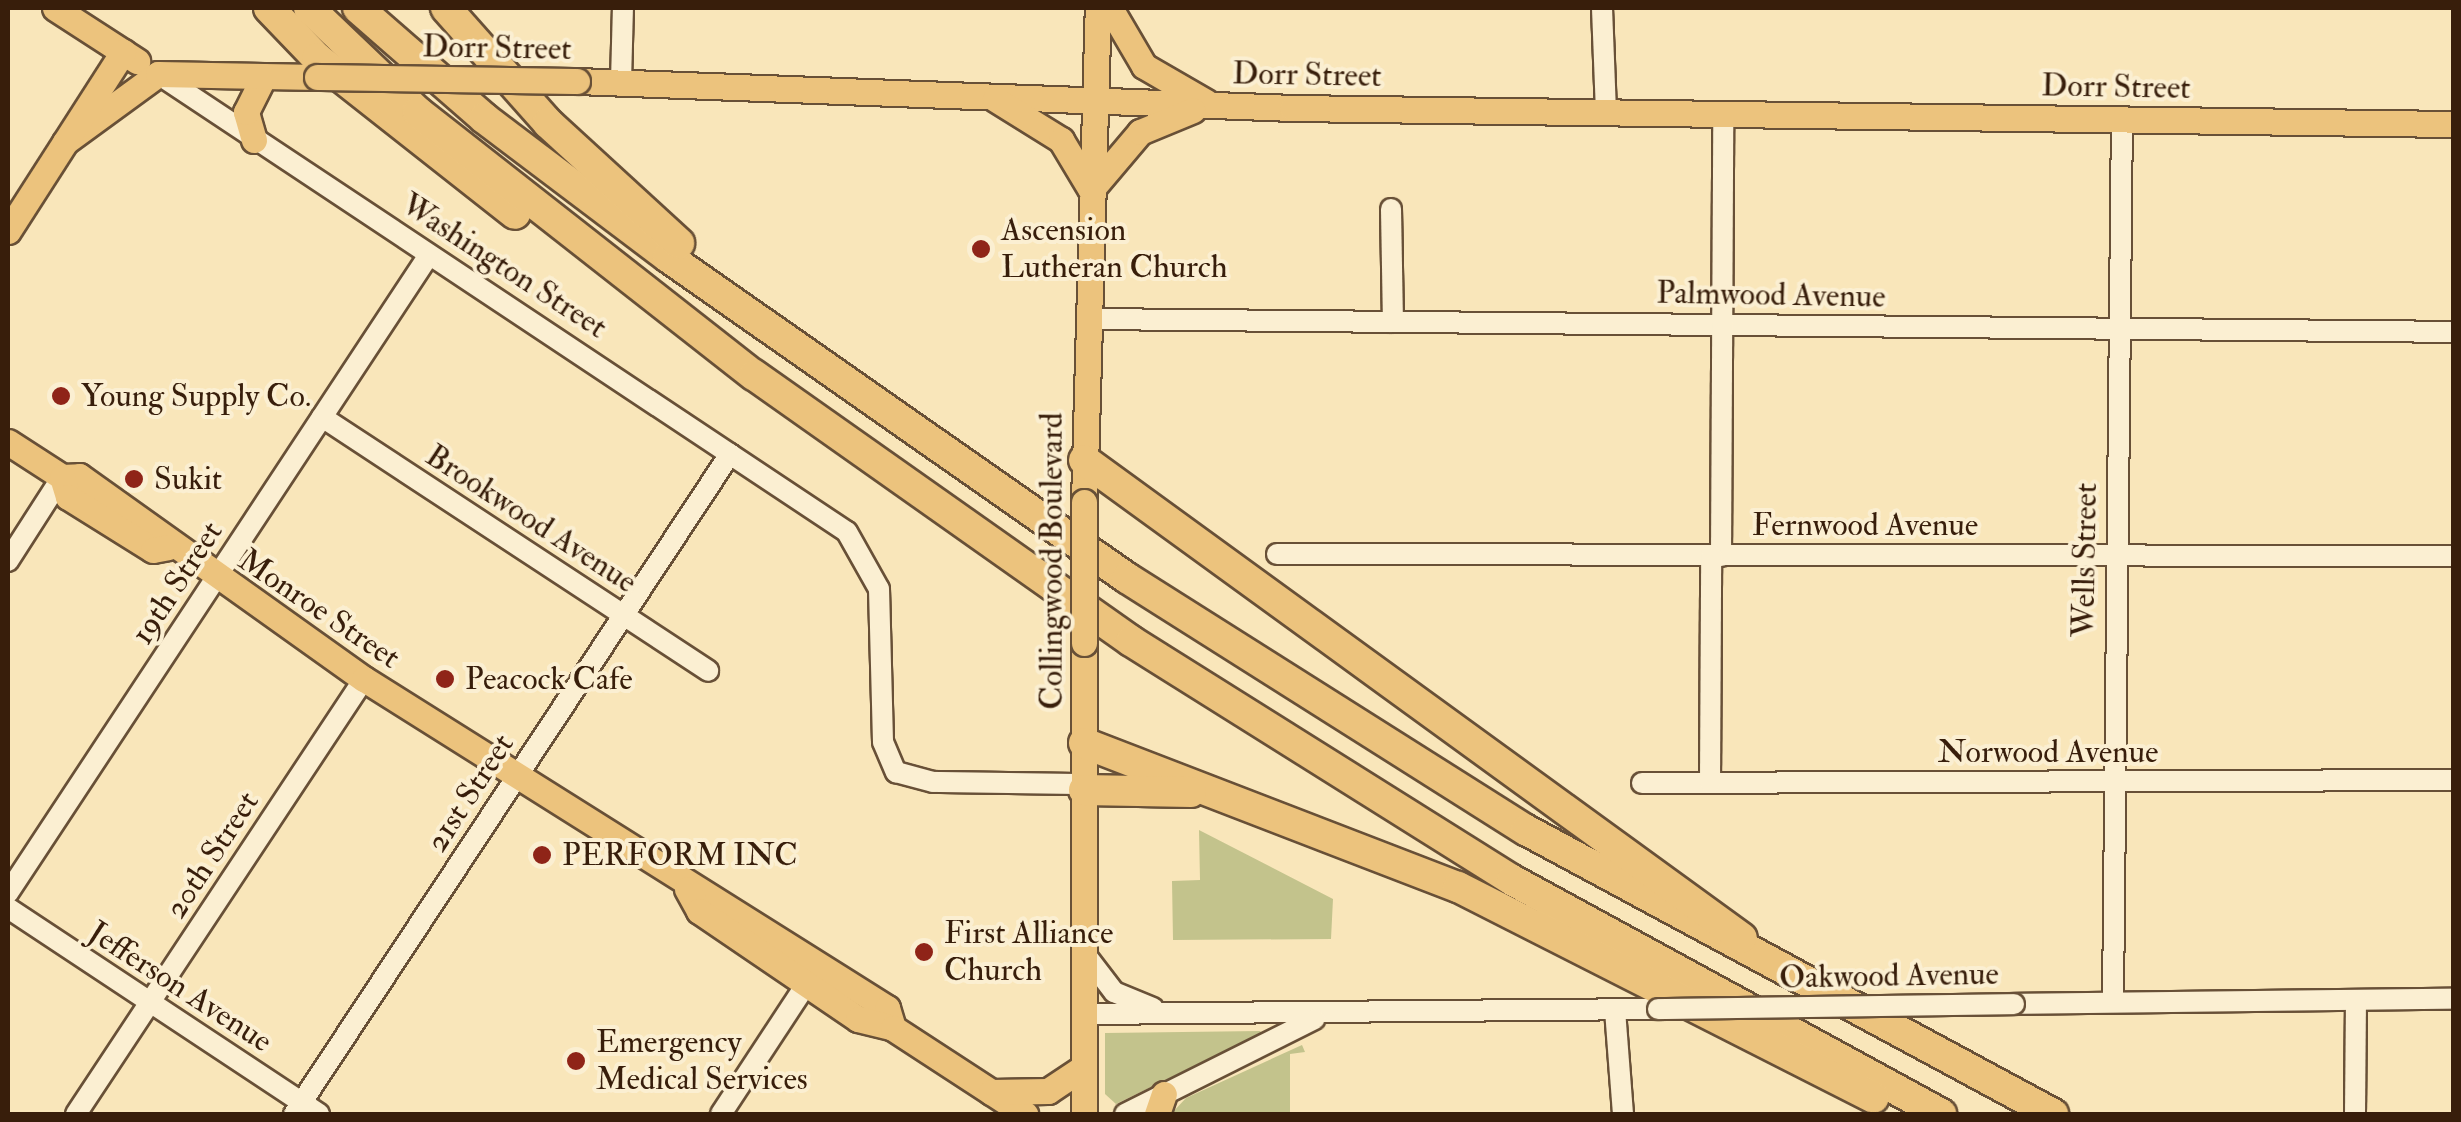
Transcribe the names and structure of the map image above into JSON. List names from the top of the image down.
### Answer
{
  "streets": {
    "main road": [
      "Dorr Street",
      "Washington Street",
      "Collingwood Boulevard",
      "Monroe Street"
    ],
    "street": [
      "Palmwood Avenue",
      "Brookwood Avenue",
      "Fernwood Avenue",
      "Wells Street",
      "19th Street",
      "Norwood Avenue",
      "21st Street",
      "20th Street",
      "Oakwood Avenue",
      "Jefferson Avenue"
    ]
  },
  "crossings": [
    ["Dorr Street", "Washington Street"],
    ["Dorr Street", "Wells Street"],
    ["Dorr Street", "Collingwood Boulevard"],
    ["Washington Street", "Collingwood Boulevard"],
    ["Washington Street", "19th Street"],
    ["Washington Street", "21st Street"],
    ["Palmwood Avenue", "Wells Street"],
    ["Palmwood Avenue", "Collingwood Boulevard"],
    ["Brookwood Avenue", "19th Street"],
    ["Brookwood Avenue", "21st Street"],
    ["Fernwood Avenue", "Wells Street"],
    ["Wells Street", "Norwood Avenue"],
    ["Wells Street", "Oakwood Avenue"],
    ["Collingwood Boulevard", "Oakwood Avenue"],
    ["19th Street", "Monroe Street"],
    ["Monroe Street", "21st Street"],
    ["Monroe Street", "20th Street"],
    ["21st Street", "Jefferson Avenue"],
    ["20th Street", "Jefferson Avenue"]
  ],
  "places": [
    "Ascension Lutheran Church",
    "Young Supply Co.",
    "Sukit",
    "Peacock Cafe",
    "PERFORM INC",
    "First Alliance Church",
    "Emergency Medical Services"
  ]
}
